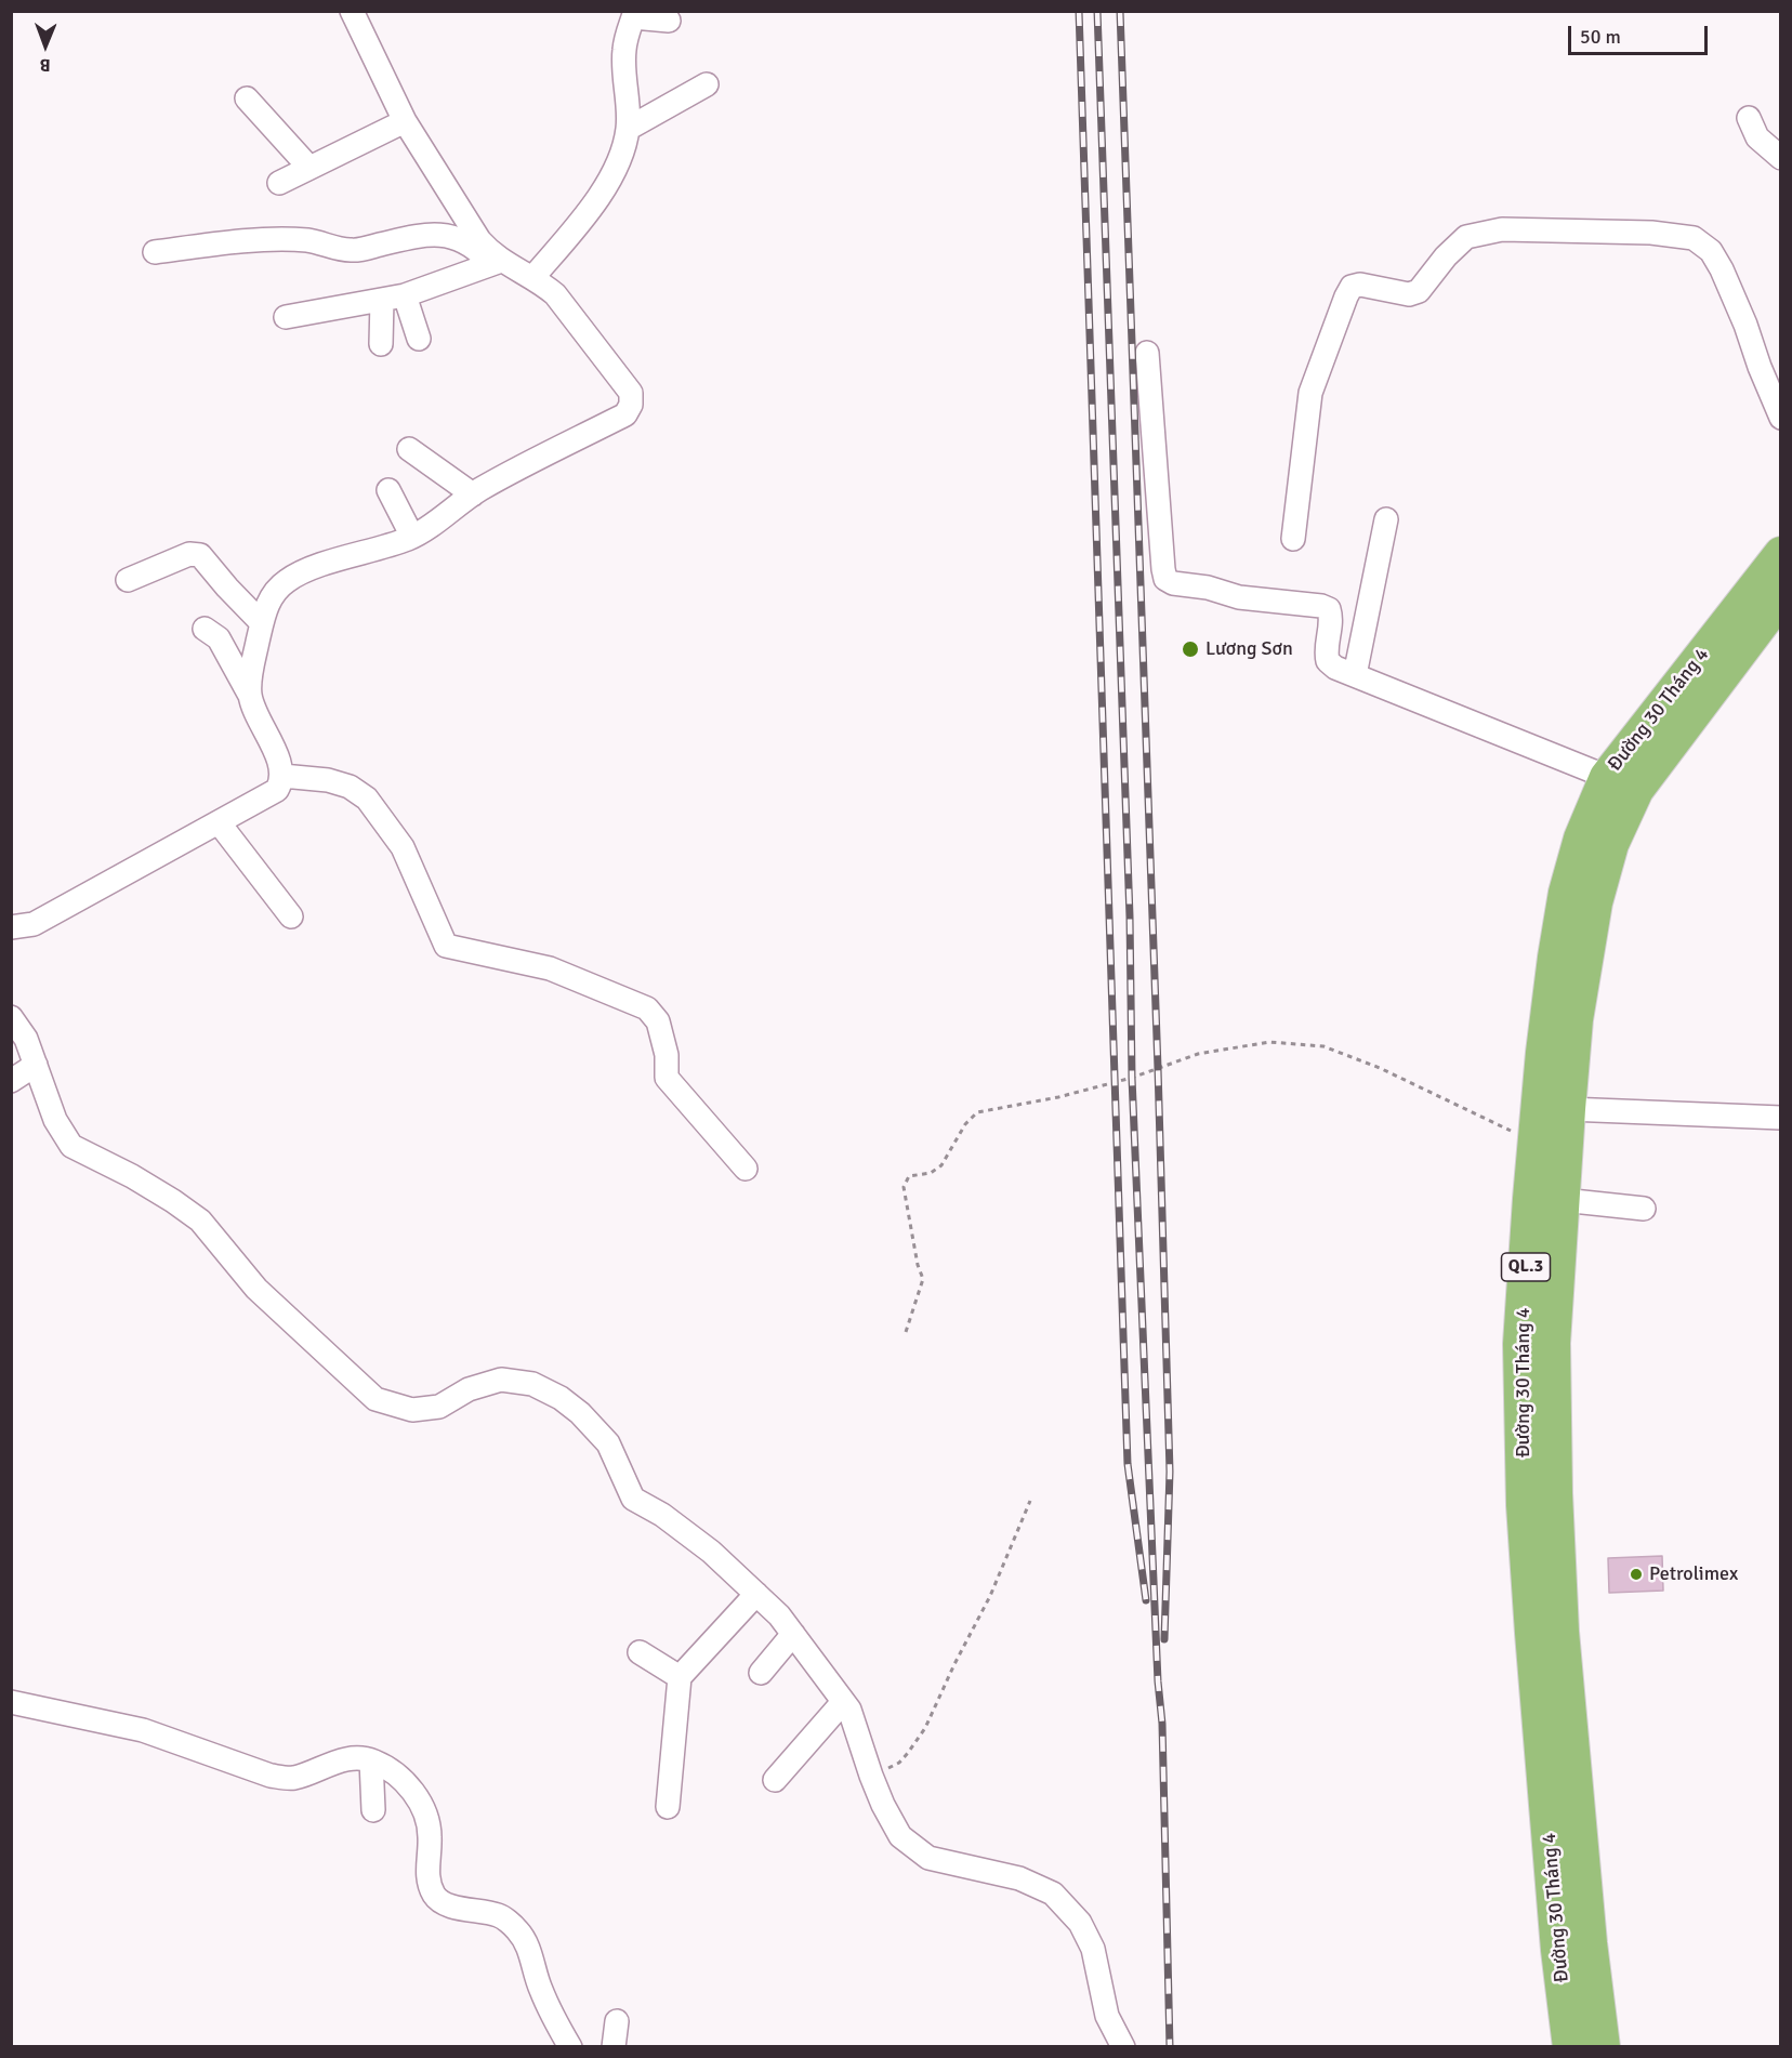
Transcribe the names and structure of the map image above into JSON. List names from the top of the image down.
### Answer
{
  "streets": {
    "highway": ["Đường 30 Tháng 4", "QL.3"]
  },
  "places": ["Lương Sơn", "Petrolimex"],
  "scale_bar": "50 m",
  "north": "bottom"
}
